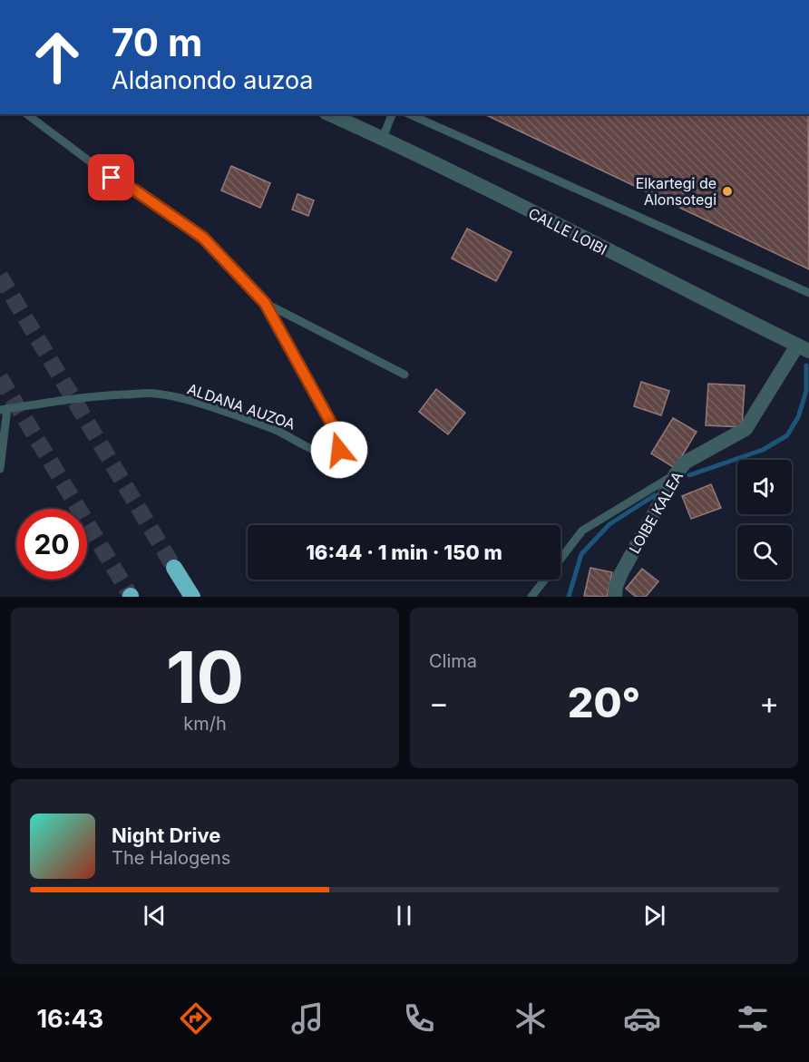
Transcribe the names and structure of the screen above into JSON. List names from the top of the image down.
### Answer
{
  "streets": {
    "street": ["CALLE LOIBI", "LOIBE KALEA"],
    "lane": ["ALDANA AUZOA"]
  },
  "crossings": [
    ["CALLE LOIBI", "LOIBE KALEA"]
  ],
  "places": ["Elkartegi de Alonsotegi"],
  "page": {
    "turn": ["70 m", "Aldanondo auzoa"],
    "limit": "20",
    "trip": "16:44 · 1 min · 150 m",
    "tile": [
      ["10", "km/h"],
      "Clima"
    ],
    "heat": ["−", "20°", "+"],
    "song": ["Night Drive", "The Halogens"],
    "tabs": "16:43"
  }
}
